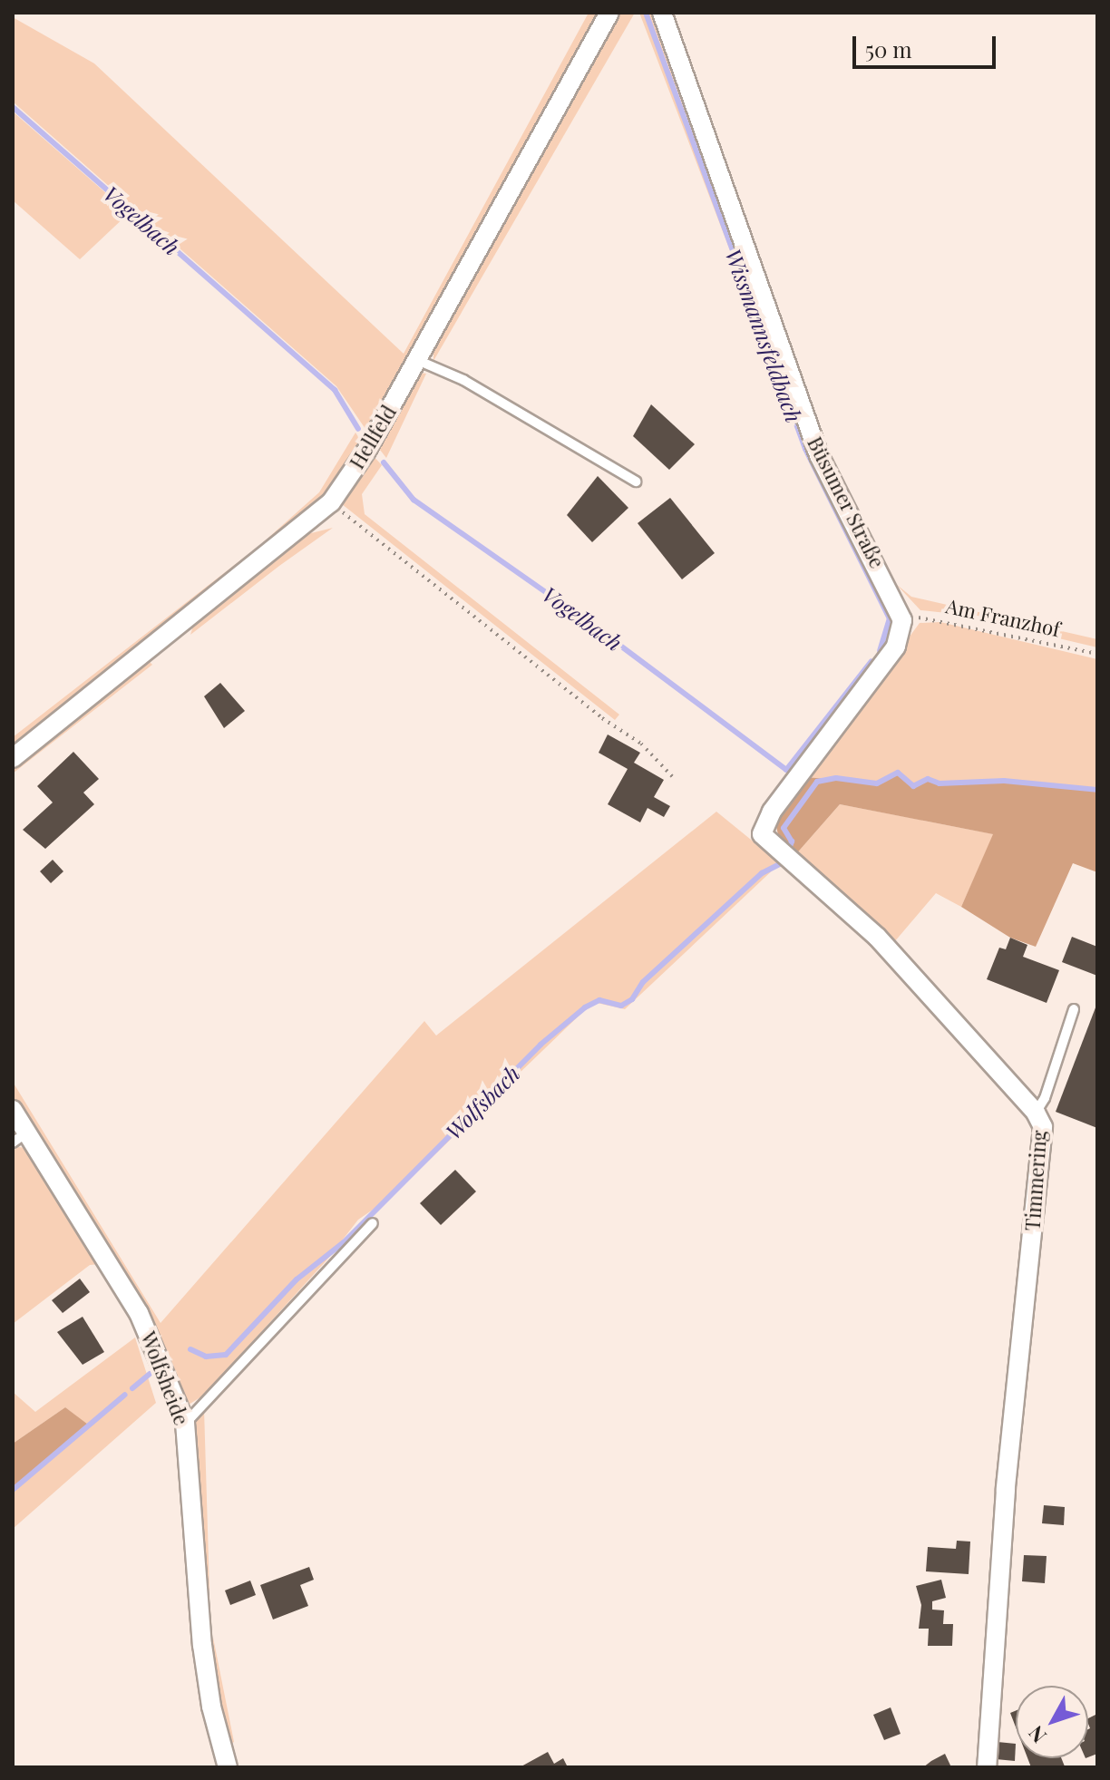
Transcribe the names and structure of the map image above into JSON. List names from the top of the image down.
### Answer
{
  "streets": {
    "street": [
      "Hellfeld",
      "Büsumer Straße",
      "Timmering",
      "Wolfsheide"
    ],
    "path": ["Am Franzhof"]
  },
  "crossings": [
    ["Büsumer Straße", "Am Franzhof"],
    ["Büsumer Straße", "Timmering"],
    ["Am Franzhof", "Timmering"]
  ],
  "water": ["Vogelbach", "Wissmannsfeldbach", "Wolfsbach"],
  "scale_bar": "50 m",
  "north": "bottom left"
}
